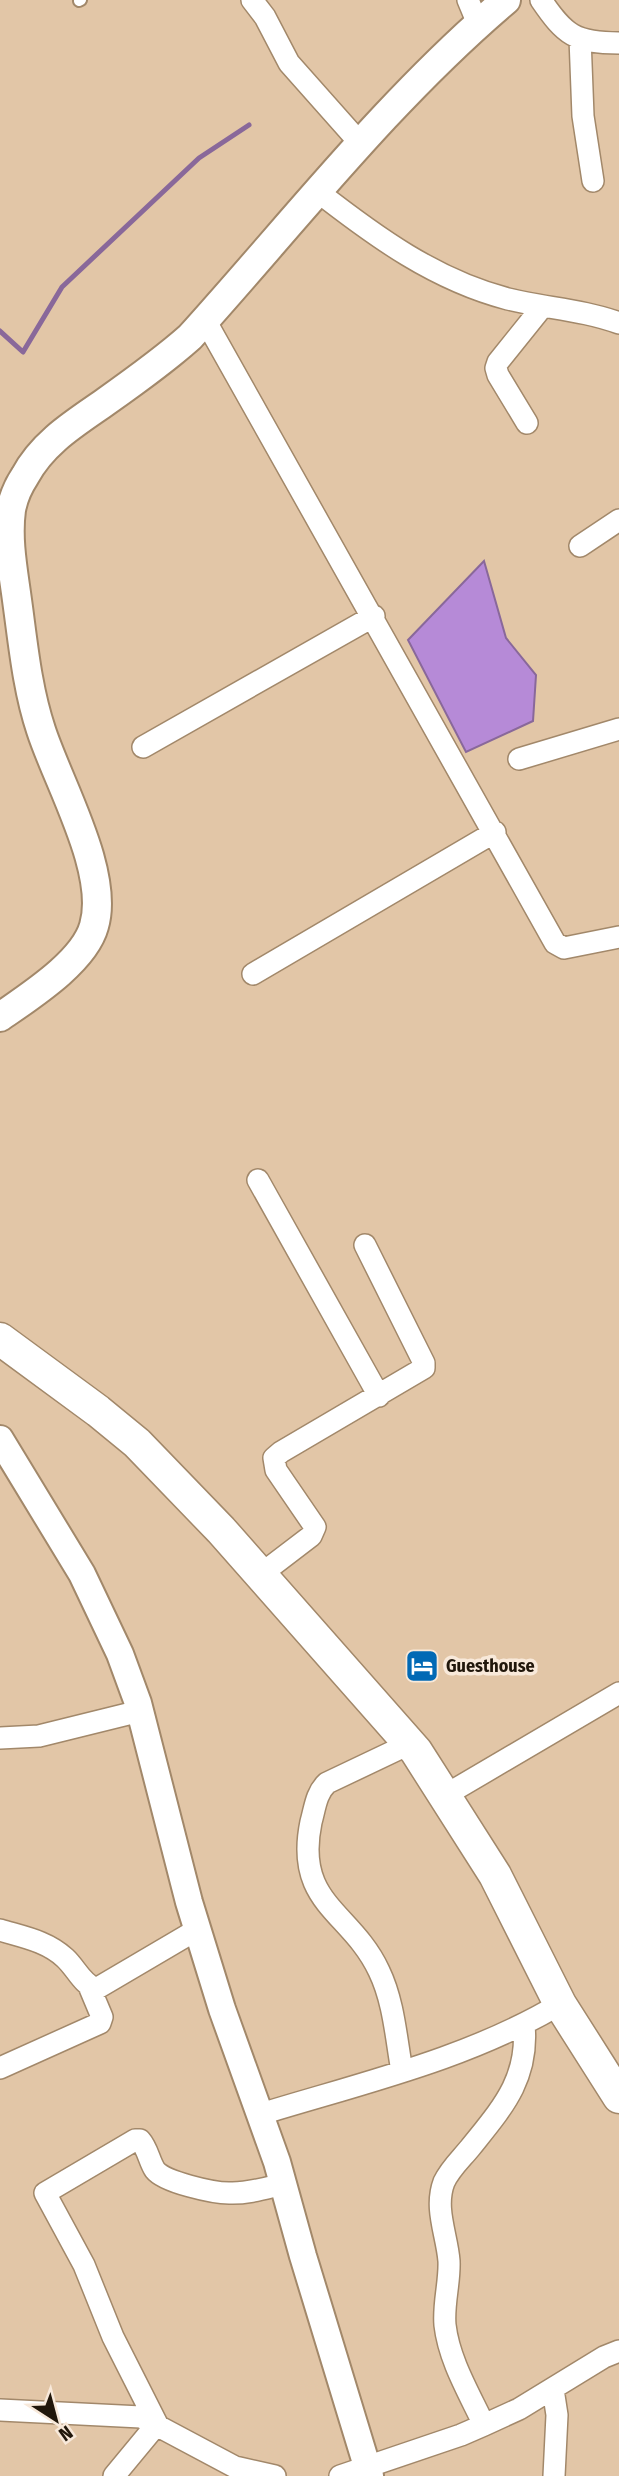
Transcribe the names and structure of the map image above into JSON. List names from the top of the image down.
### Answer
{
  "places": {
    "hotel": ["Guesthouse"]
  },
  "north": "bottom right"
}
